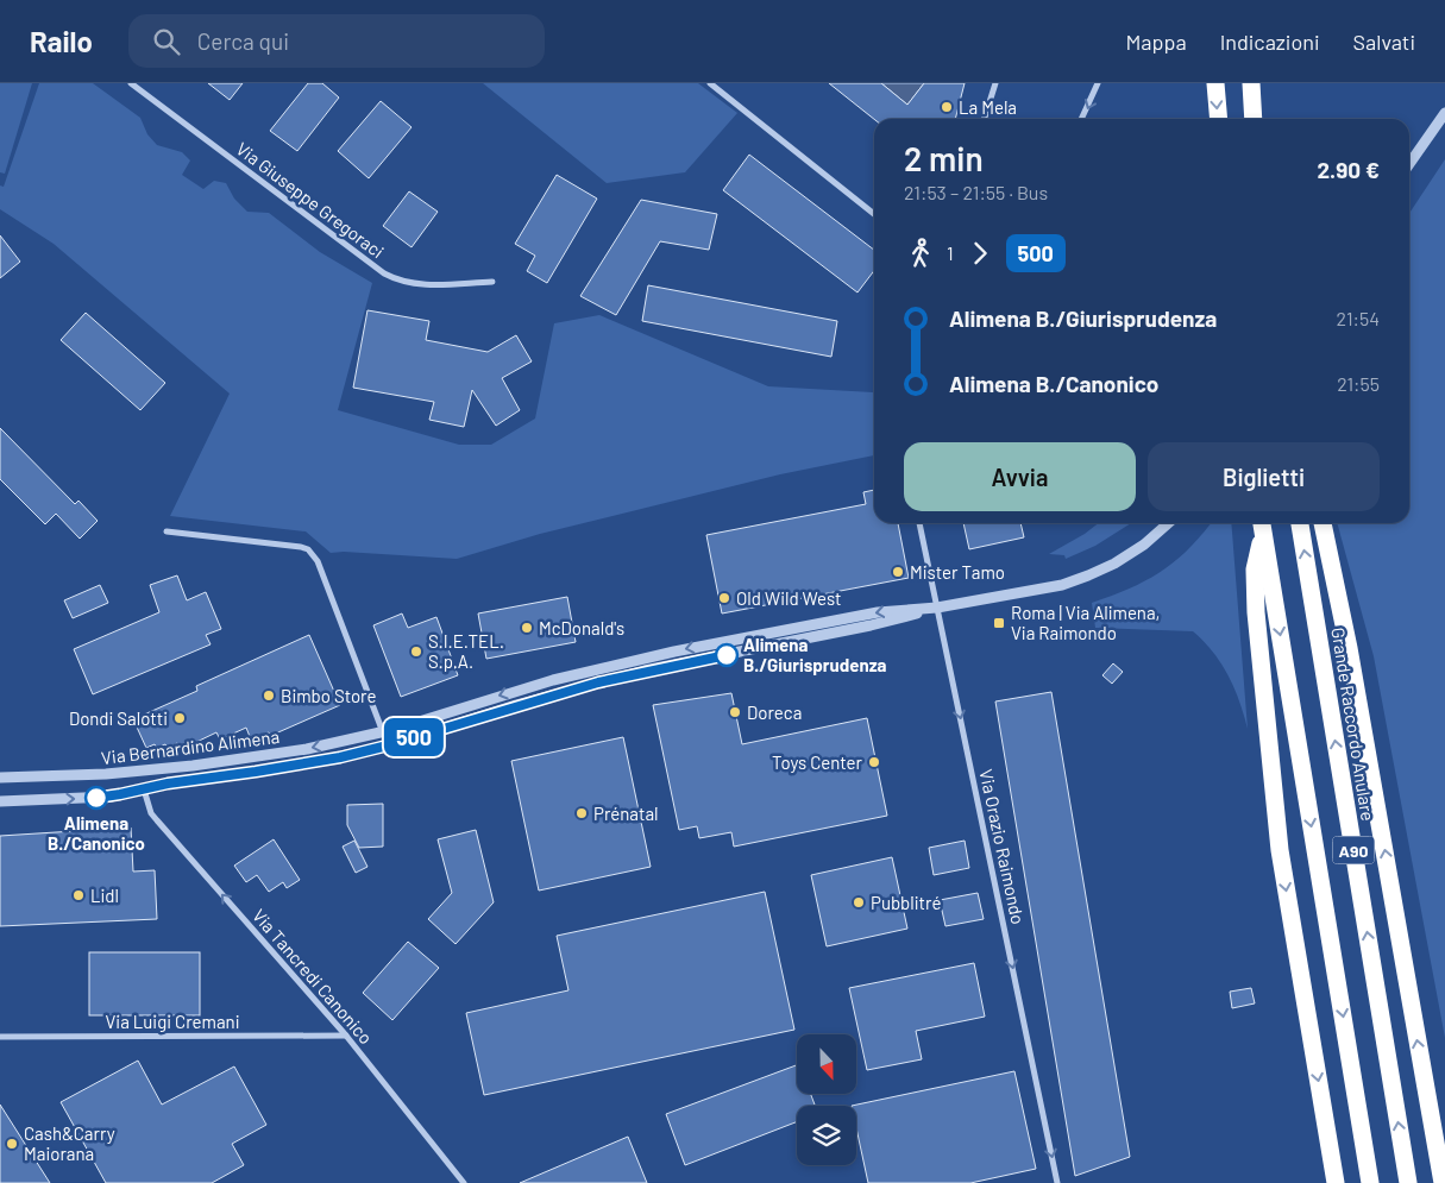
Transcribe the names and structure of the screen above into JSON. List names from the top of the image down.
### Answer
{
  "streets": {
    "highway": ["Grande Raccordo Anulare", "A90"],
    "street": [
      "Via Giuseppe Gregoraci",
      "Via Bernardino Alimena",
      "Via Orazio Raimondo",
      "Via Tancredi Canonico",
      "Via Luigi Cremani"
    ]
  },
  "crossings": [
    ["Via Bernardino Alimena", "Via Orazio Raimondo"],
    ["Via Bernardino Alimena", "Via Tancredi Canonico"],
    ["Via Tancredi Canonico", "Via Luigi Cremani"]
  ],
  "one_way": ["Via Orazio Raimondo", "Via Tancredi Canonico"],
  "places": {
    "other": [
      "La Mela",
      "Mister Tamo",
      "Old Wild West",
      "McDonald's",
      "S.I.E.TEL. S.p.A.",
      "Alimena B./Giurisprudenza",
      "Bimbo Store",
      "Doreca",
      "Dondi Salotti",
      "Toys Center",
      "Alimena B./Canonico",
      "Prénatal",
      "Lidl",
      "Pubblitré",
      "Cash&Carry Maiorana"
    ],
    "transit": ["Roma | Via Alimena, Via Raimondo"]
  },
  "lines": ["bus line 500"],
  "north": "bottom",
  "page": {
    "header": "Railo",
    "search": "Cerca qui",
    "nav": ["Mappa", "Indicazioni", "Salvati"],
    "on_map": "500",
    "heading": ["2 min", "21:53 – 21:55 · Bus", "2.90 €"],
    "legs": ["1", "500"],
    "list": [
      {
        "name": "Alimena B./Giurisprudenza",
        "value": "21:54"
      },
      {
        "name": "Alimena B./Canonico",
        "value": "21:55"
      }
    ],
    "buttons": ["Avvia", "Biglietti"]
  }
}
